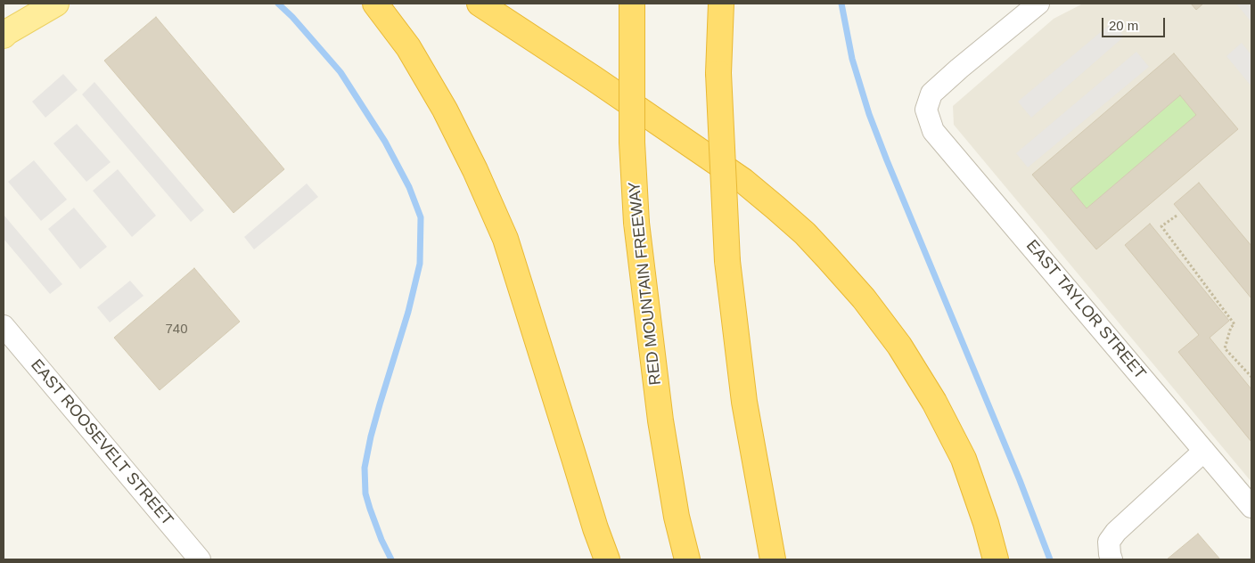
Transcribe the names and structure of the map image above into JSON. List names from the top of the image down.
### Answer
{
  "streets": {
    "highway": ["RED MOUNTAIN FREEWAY"],
    "street": ["EAST TAYLOR STREET", "EAST ROOSEVELT STREET"]
  },
  "house_numbers": ["740"],
  "scale_bar": "20 m"
}
